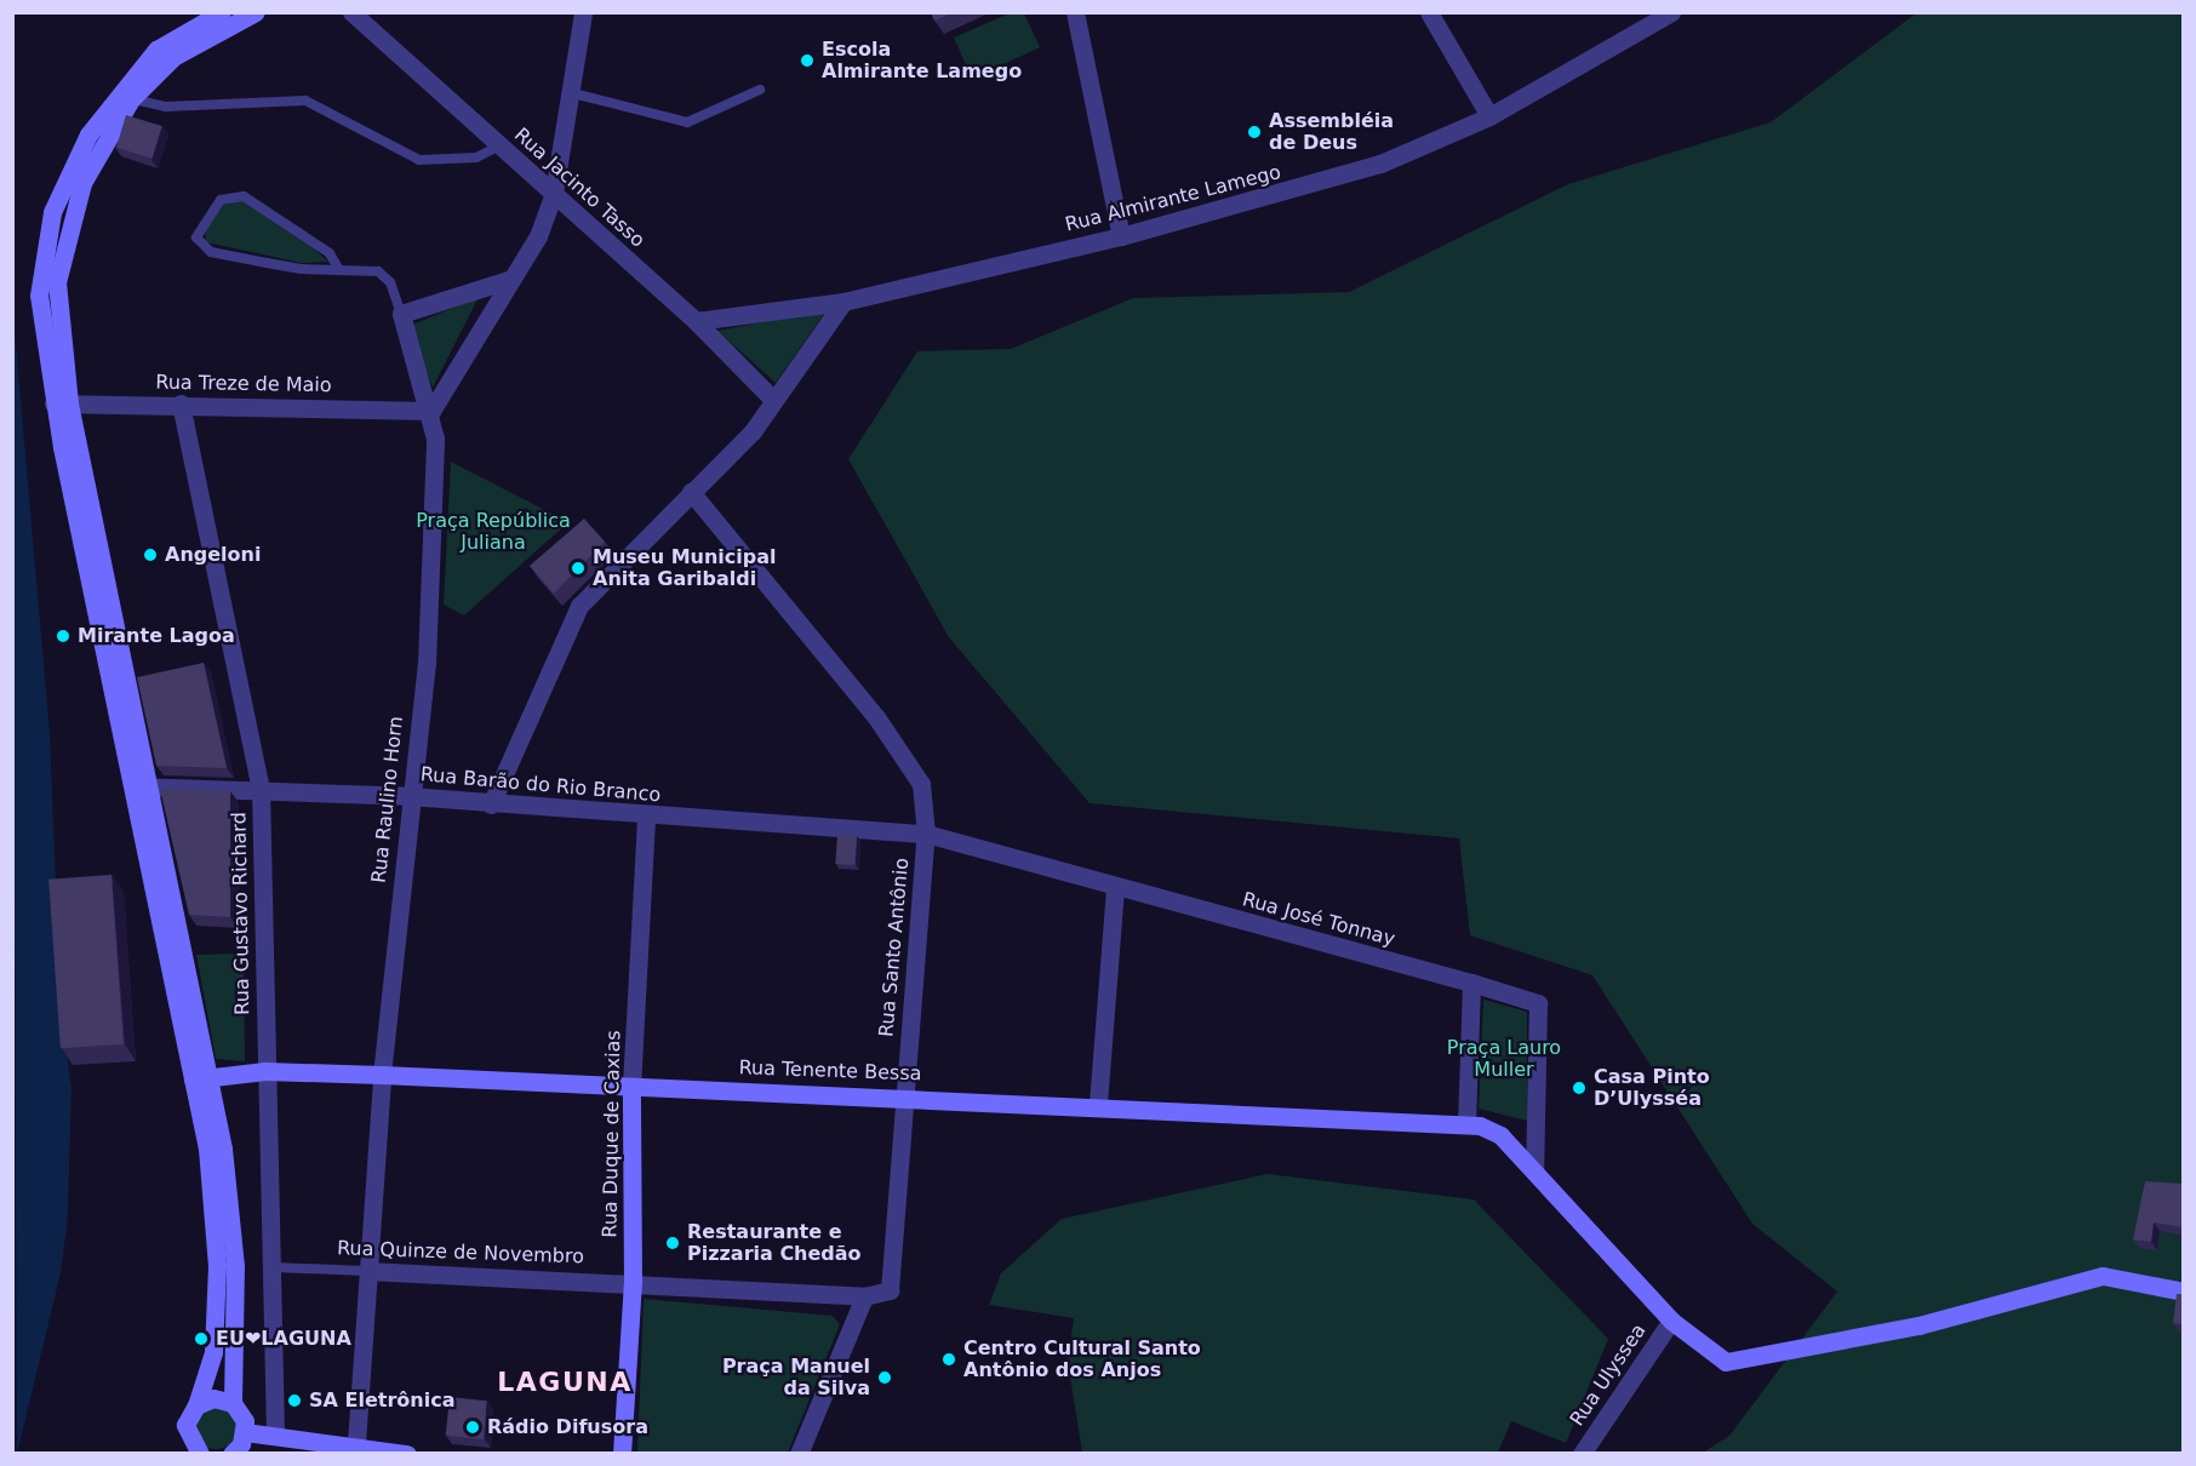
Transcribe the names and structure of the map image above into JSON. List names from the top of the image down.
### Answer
{
  "streets": {
    "street": [
      "Rua Jacinto Tasso",
      "Rua Almirante Lamego",
      "Rua Treze de Maio",
      "Rua Barão do Rio Branco",
      "Rua Raulino Horn",
      "Rua Gustavo Richard",
      "Rua José Tonnay",
      "Rua Santo Antônio",
      "Rua Tenente Bessa",
      "Rua Duque de Caxias",
      "Rua Quinze de Novembro",
      "Rua Ulyssea"
    ]
  },
  "crossings": [
    ["Rua Jacinto Tasso", "Rua Almirante Lamego"],
    ["Rua Jacinto Tasso", "Rua Raulino Horn"],
    ["Rua Treze de Maio", "Rua Raulino Horn"],
    ["Rua Treze de Maio", "Rua Gustavo Richard"],
    ["Rua Barão do Rio Branco", "Rua Raulino Horn"],
    ["Rua Barão do Rio Branco", "Rua Gustavo Richard"],
    ["Rua Barão do Rio Branco", "Rua José Tonnay"],
    ["Rua Barão do Rio Branco", "Rua Santo Antônio"],
    ["Rua Barão do Rio Branco", "Rua Duque de Caxias"],
    ["Rua Raulino Horn", "Rua Tenente Bessa"],
    ["Rua Raulino Horn", "Rua Quinze de Novembro"],
    ["Rua Gustavo Richard", "Rua Tenente Bessa"],
    ["Rua Gustavo Richard", "Rua Quinze de Novembro"],
    ["Rua José Tonnay", "Rua Santo Antônio"],
    ["Rua José Tonnay", "Rua Tenente Bessa"],
    ["Rua Santo Antônio", "Rua Tenente Bessa"],
    ["Rua Santo Antônio", "Rua Quinze de Novembro"],
    ["Rua Tenente Bessa", "Rua Duque de Caxias"],
    ["Rua Tenente Bessa", "Rua Ulyssea"],
    ["Rua Duque de Caxias", "Rua Quinze de Novembro"]
  ],
  "districts": ["LAGUNA"],
  "parks": ["Praça República Juliana", "Praça Lauro Muller"],
  "places": [
    "Escola Almirante Lamego",
    "Assembléia de Deus",
    "Angeloni",
    "Museu Municipal Anita Garibaldi",
    "Mirante Lagoa",
    "Casa Pinto D’Ulysséa",
    "Restaurante e Pizzaria Chedão",
    "EU❤LAGUNA",
    "Centro Cultural Santo Antônio dos Anjos",
    "Praça Manuel da Silva",
    "SA Eletrônica",
    "Rádio Difusora"
  ]
}
